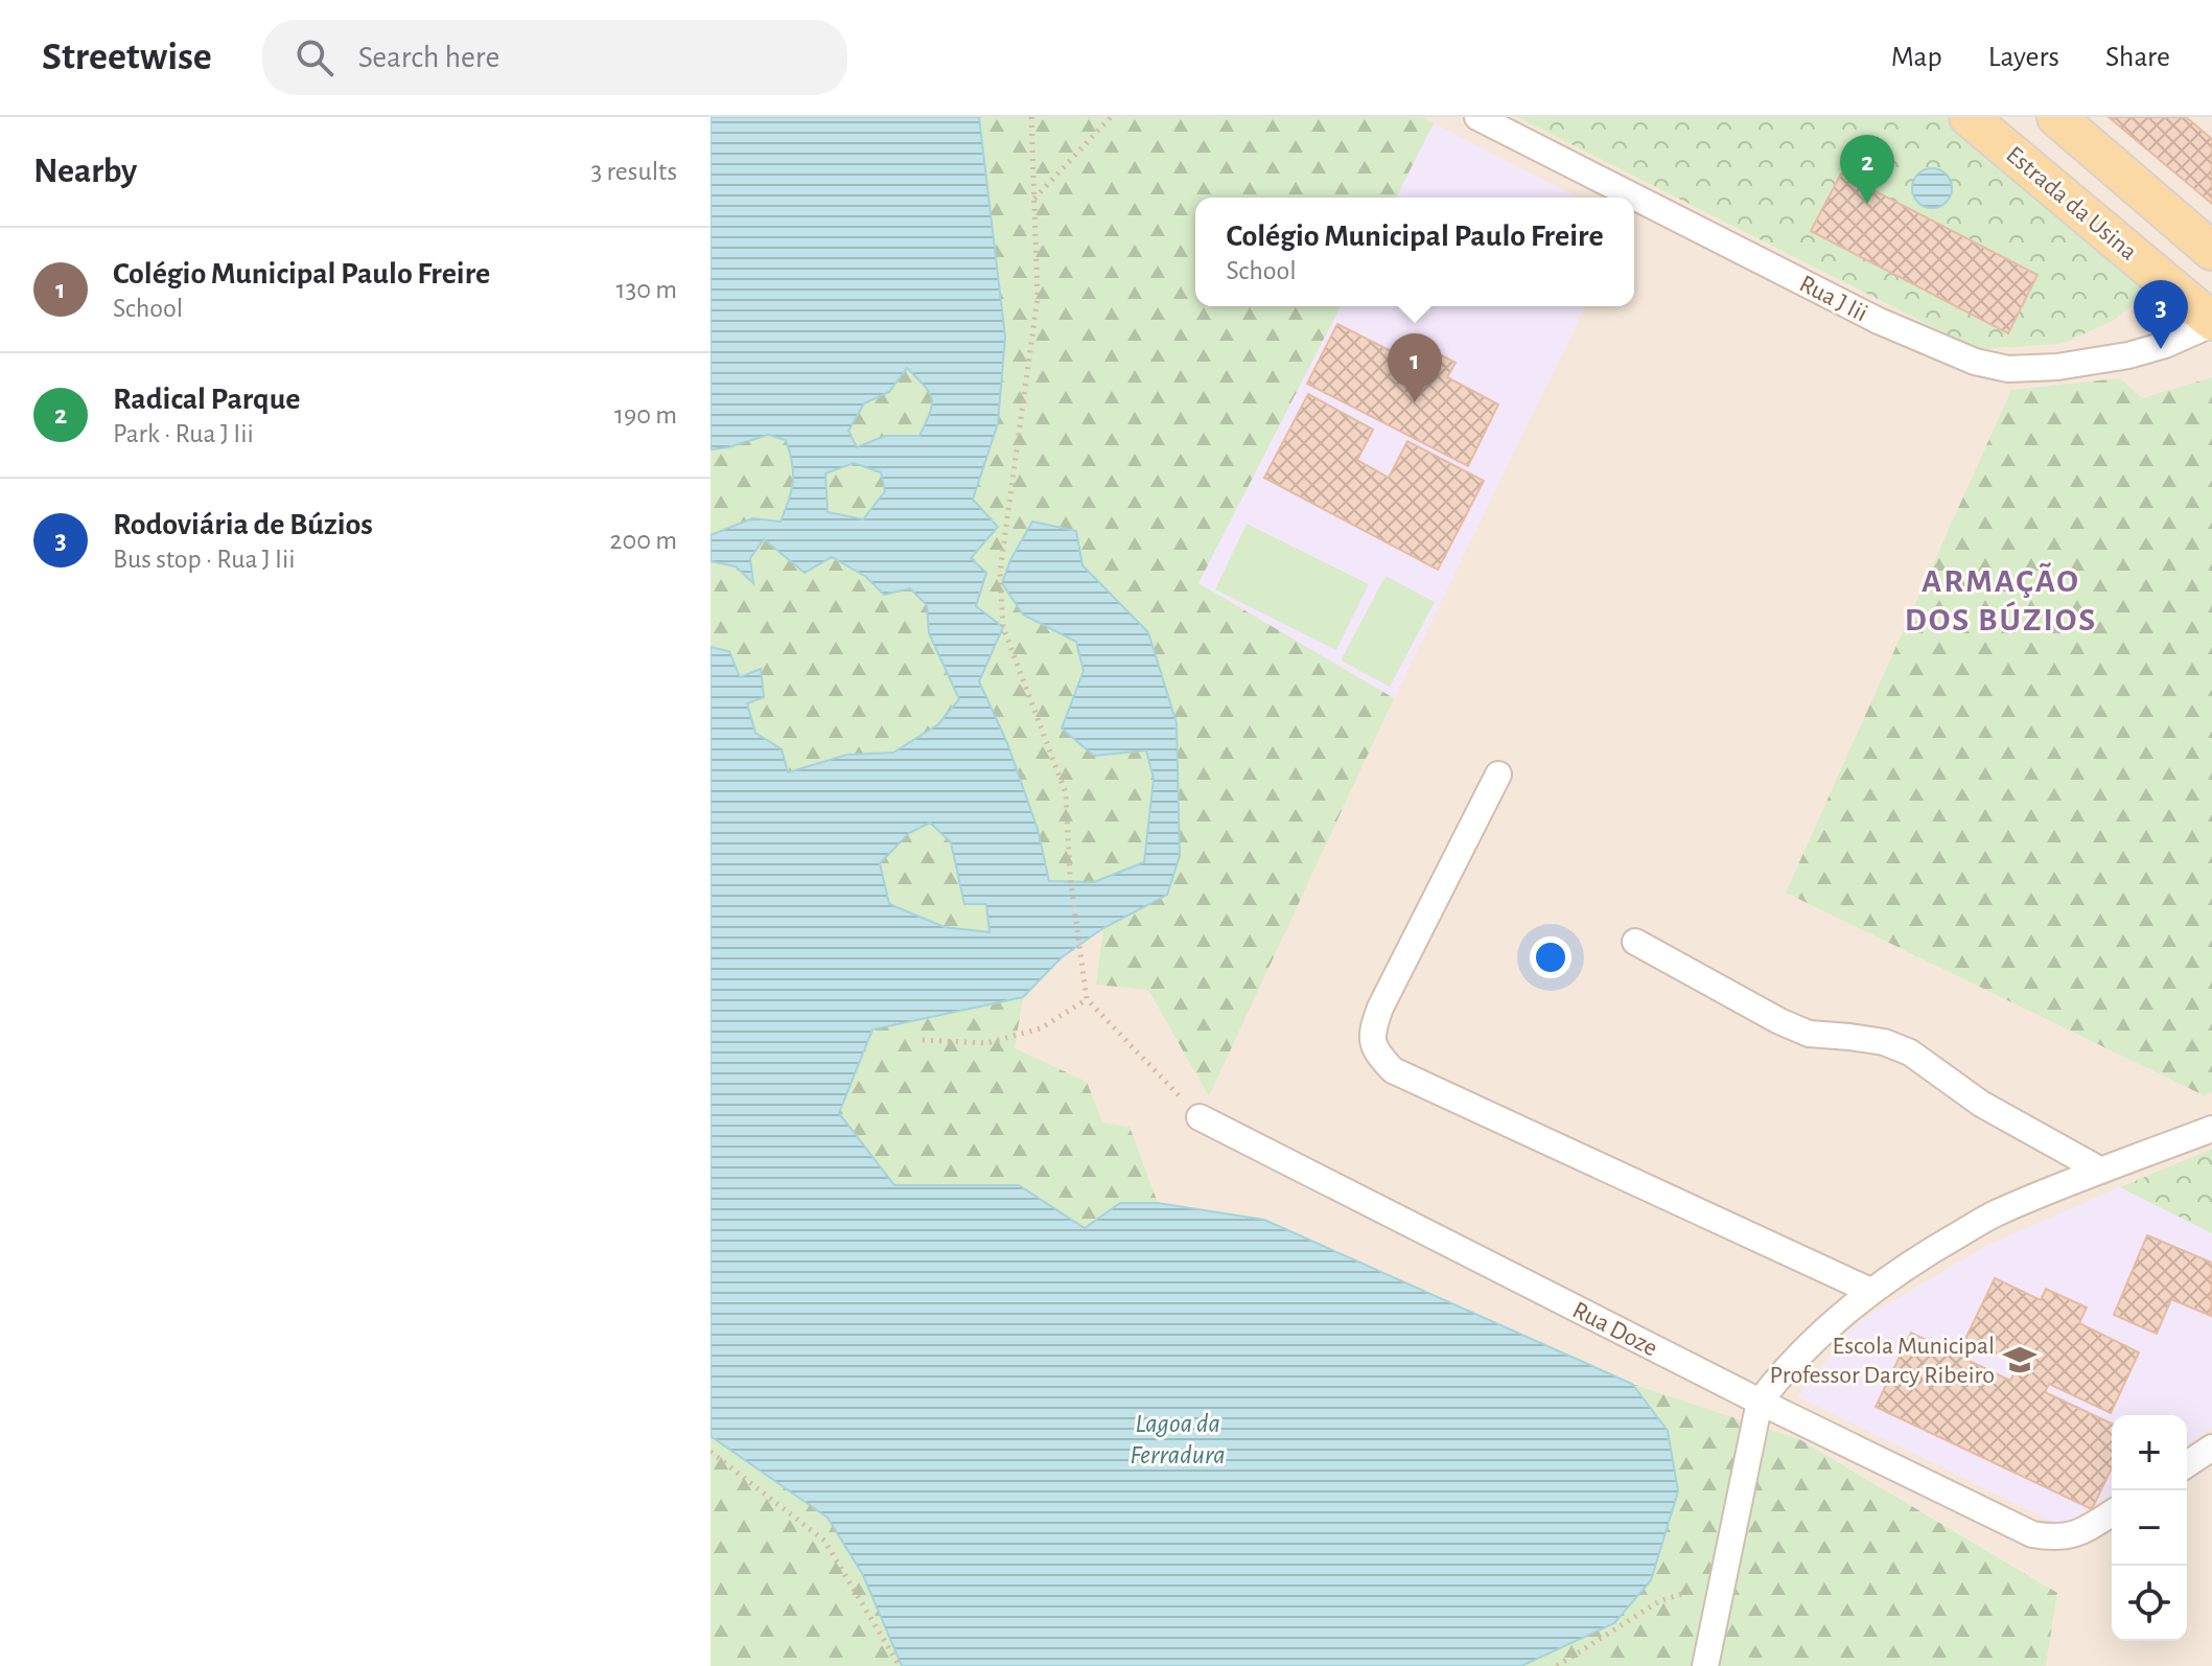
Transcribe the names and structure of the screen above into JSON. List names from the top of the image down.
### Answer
{
  "streets": {
    "main road": ["Estrada da Usina"],
    "street": ["Rua J Iii", "Rua Doze"]
  },
  "crossings": [
    ["Estrada da Usina", "Rua J Iii"]
  ],
  "districts": ["ARMAÇÃO DOS BÚZIOS"],
  "water": ["Lagoa da Ferradura"],
  "places": {
    "school or university": ["Escola Municipal Professor Darcy Ribeiro"]
  },
  "page": {
    "header": "Streetwise",
    "search": "Search here",
    "nav": ["Map", "Layers", "Share"],
    "heading": ["Nearby", "3 results"],
    "pins": ["2", "3", "1"],
    "popup": ["Colégio Municipal Paulo Freire", "School"],
    "list": [
      {
        "mark": "1",
        "name": "Colégio Municipal Paulo Freire",
        "note": "School",
        "value": "130 m"
      },
      {
        "mark": "2",
        "name": "Radical Parque",
        "note": "Park · Rua J Iii",
        "value": "190 m"
      },
      {
        "mark": "3",
        "name": "Rodoviária de Búzios",
        "note": "Bus stop · Rua J Iii",
        "value": "200 m"
      }
    ],
    "map_buttons": ["+", "−"]
  }
}
